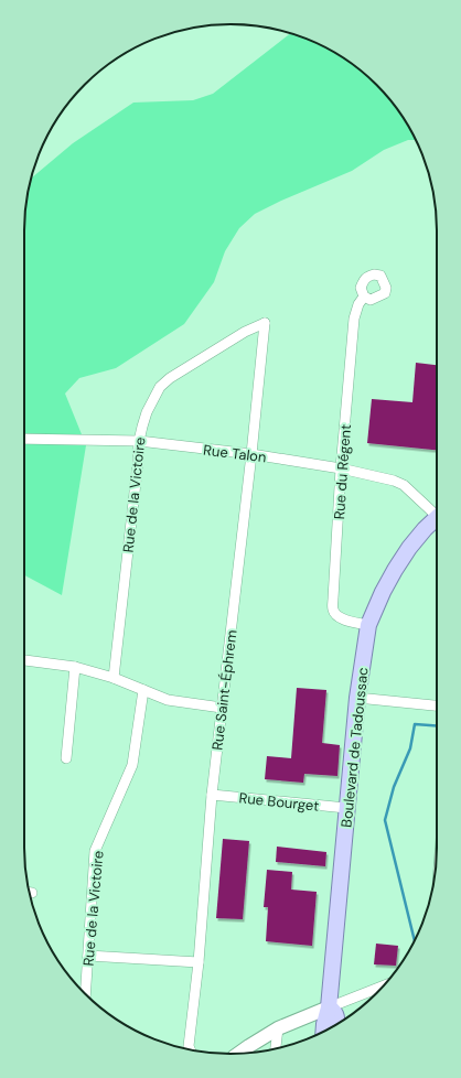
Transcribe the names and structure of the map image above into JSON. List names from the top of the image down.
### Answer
{
  "streets": {
    "main road": ["Boulevard de Tadoussac"],
    "street": [
      "Rue Talon",
      "Rue du Régent",
      "Rue de la Victoire",
      "Rue Saint-Éphrem",
      "Rue Bourget"
    ]
  },
  "crossings": [
    ["Rue Talon", "Rue du Régent"],
    ["Rue Talon", "Rue de la Victoire"],
    ["Rue Talon", "Rue Saint-Éphrem"],
    ["Rue du Régent", "Boulevard de Tadoussac"],
    ["Rue de la Victoire", "Rue Saint-Éphrem"],
    ["Rue Saint-Éphrem", "Rue Bourget"],
    ["Boulevard de Tadoussac", "Rue Bourget"]
  ]
}
